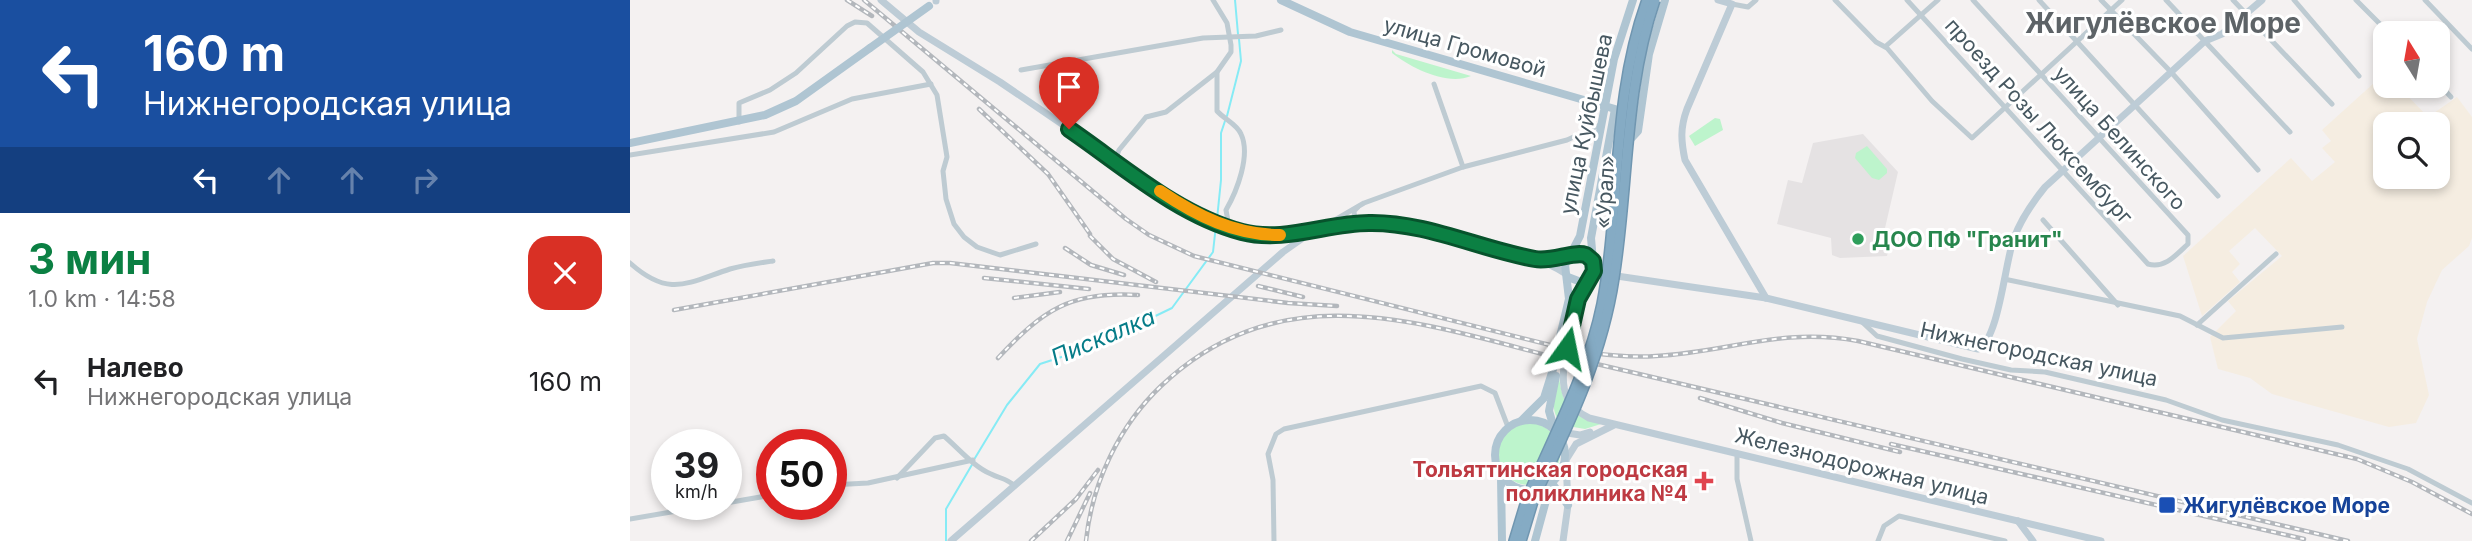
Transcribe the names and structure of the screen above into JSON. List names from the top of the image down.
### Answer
{
  "streets": {
    "highway": ["«Урал»"],
    "main road": [
      "улица Громовой",
      "улица Куйбышева",
      "Нижнегородская улица",
      "Железнодорожная улица"
    ],
    "street": ["проезд Розы Люксембург", "улица Белинского"]
  },
  "crossings": [
    ["улица Громовой", "улица Куйбышева"],
    ["проезд Розы Люксембург", "улица Белинского"],
    ["улица Куйбышева", "Нижнегородская улица"]
  ],
  "districts": ["Жигулёвское Море"],
  "water": ["Пискалка"],
  "places": {
    "other": ["ДОО ПФ \"Гранит\""],
    "health": ["Тольяттинская городская поликлиника №4"],
    "transit": ["Жигулёвское Море"]
  },
  "north": "top",
  "page": {
    "turn": ["160 m", "Нижнегородская улица"],
    "heading": ["3 мин", "1.0 km · 14:58"],
    "list": [
      {
        "name": "Налево",
        "note": "Нижнегородская улица",
        "value": "160 m"
      }
    ],
    "speed": "39 km/h",
    "limit": "50"
  }
}
